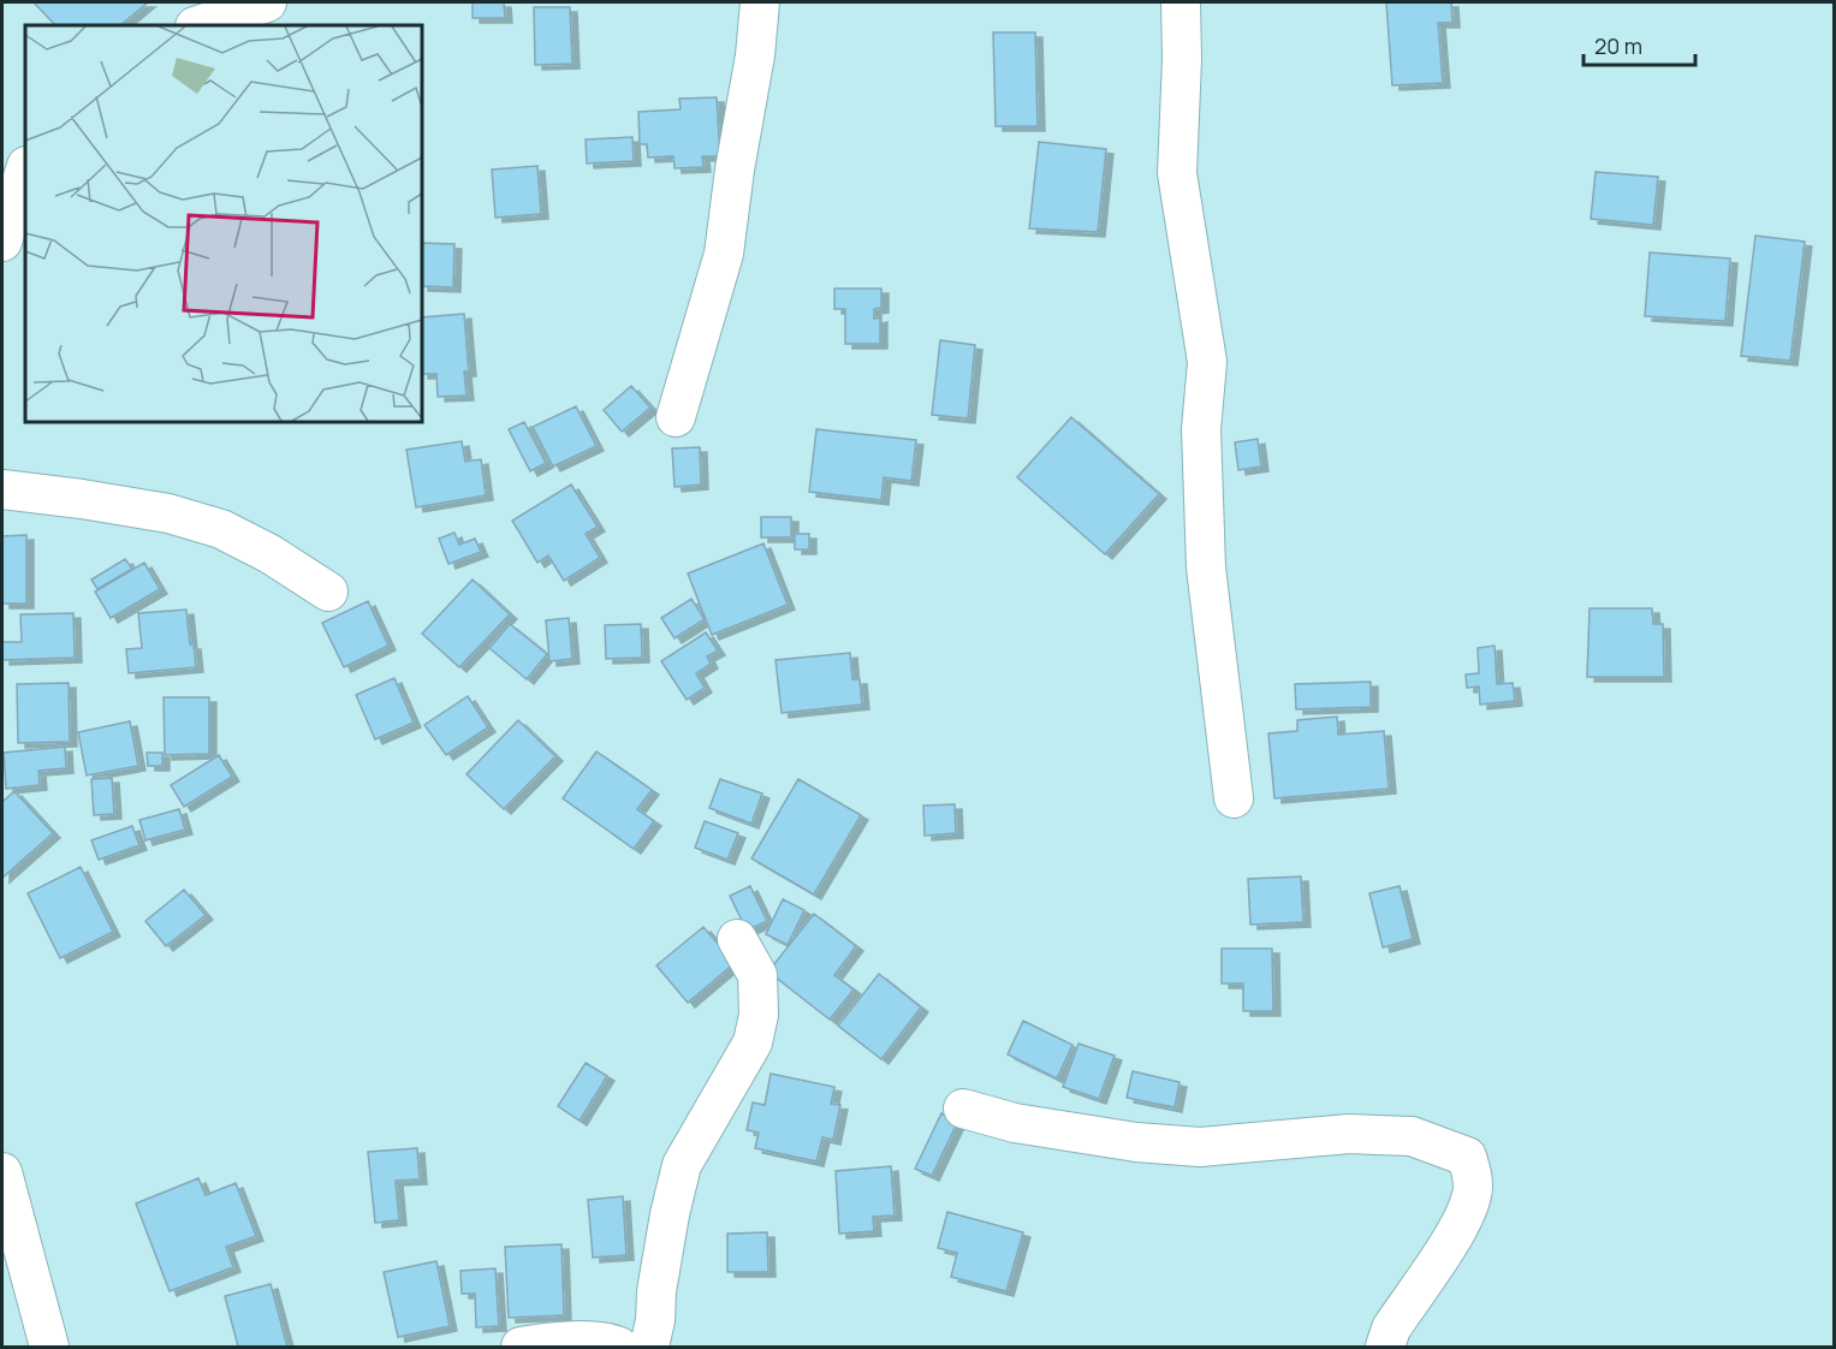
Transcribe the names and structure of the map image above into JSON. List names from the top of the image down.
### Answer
{
  "scale_bar": "20 m"
}
